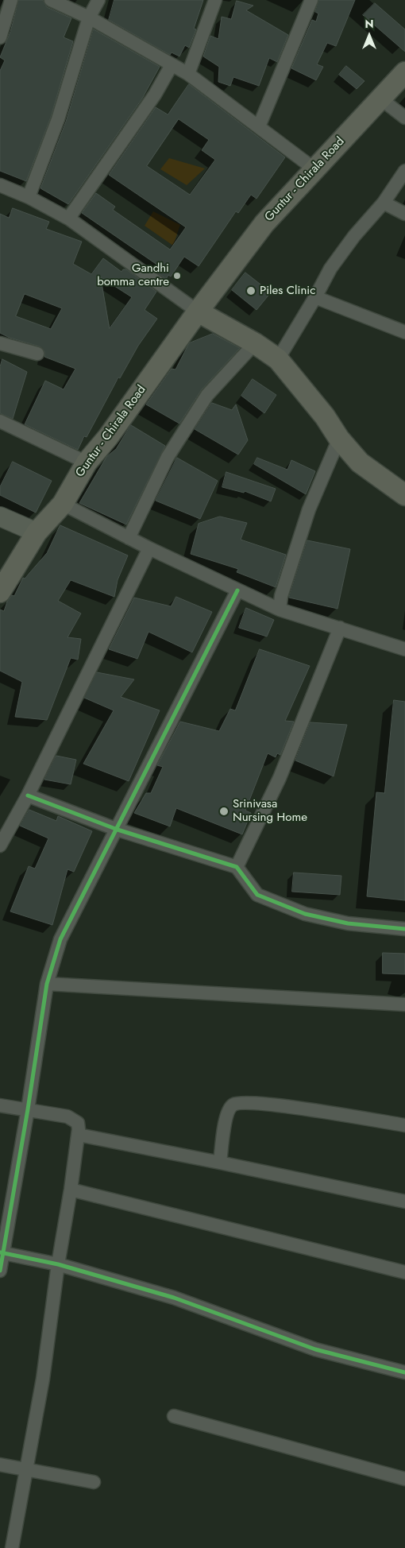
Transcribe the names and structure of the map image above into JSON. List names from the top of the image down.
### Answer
{
  "streets": {
    "main road": ["Guntur - Chirala Road"]
  },
  "places": ["Gandhi bomma centre", "Piles Clinic", "Srinivasa Nursing Home"],
  "north": "top"
}
